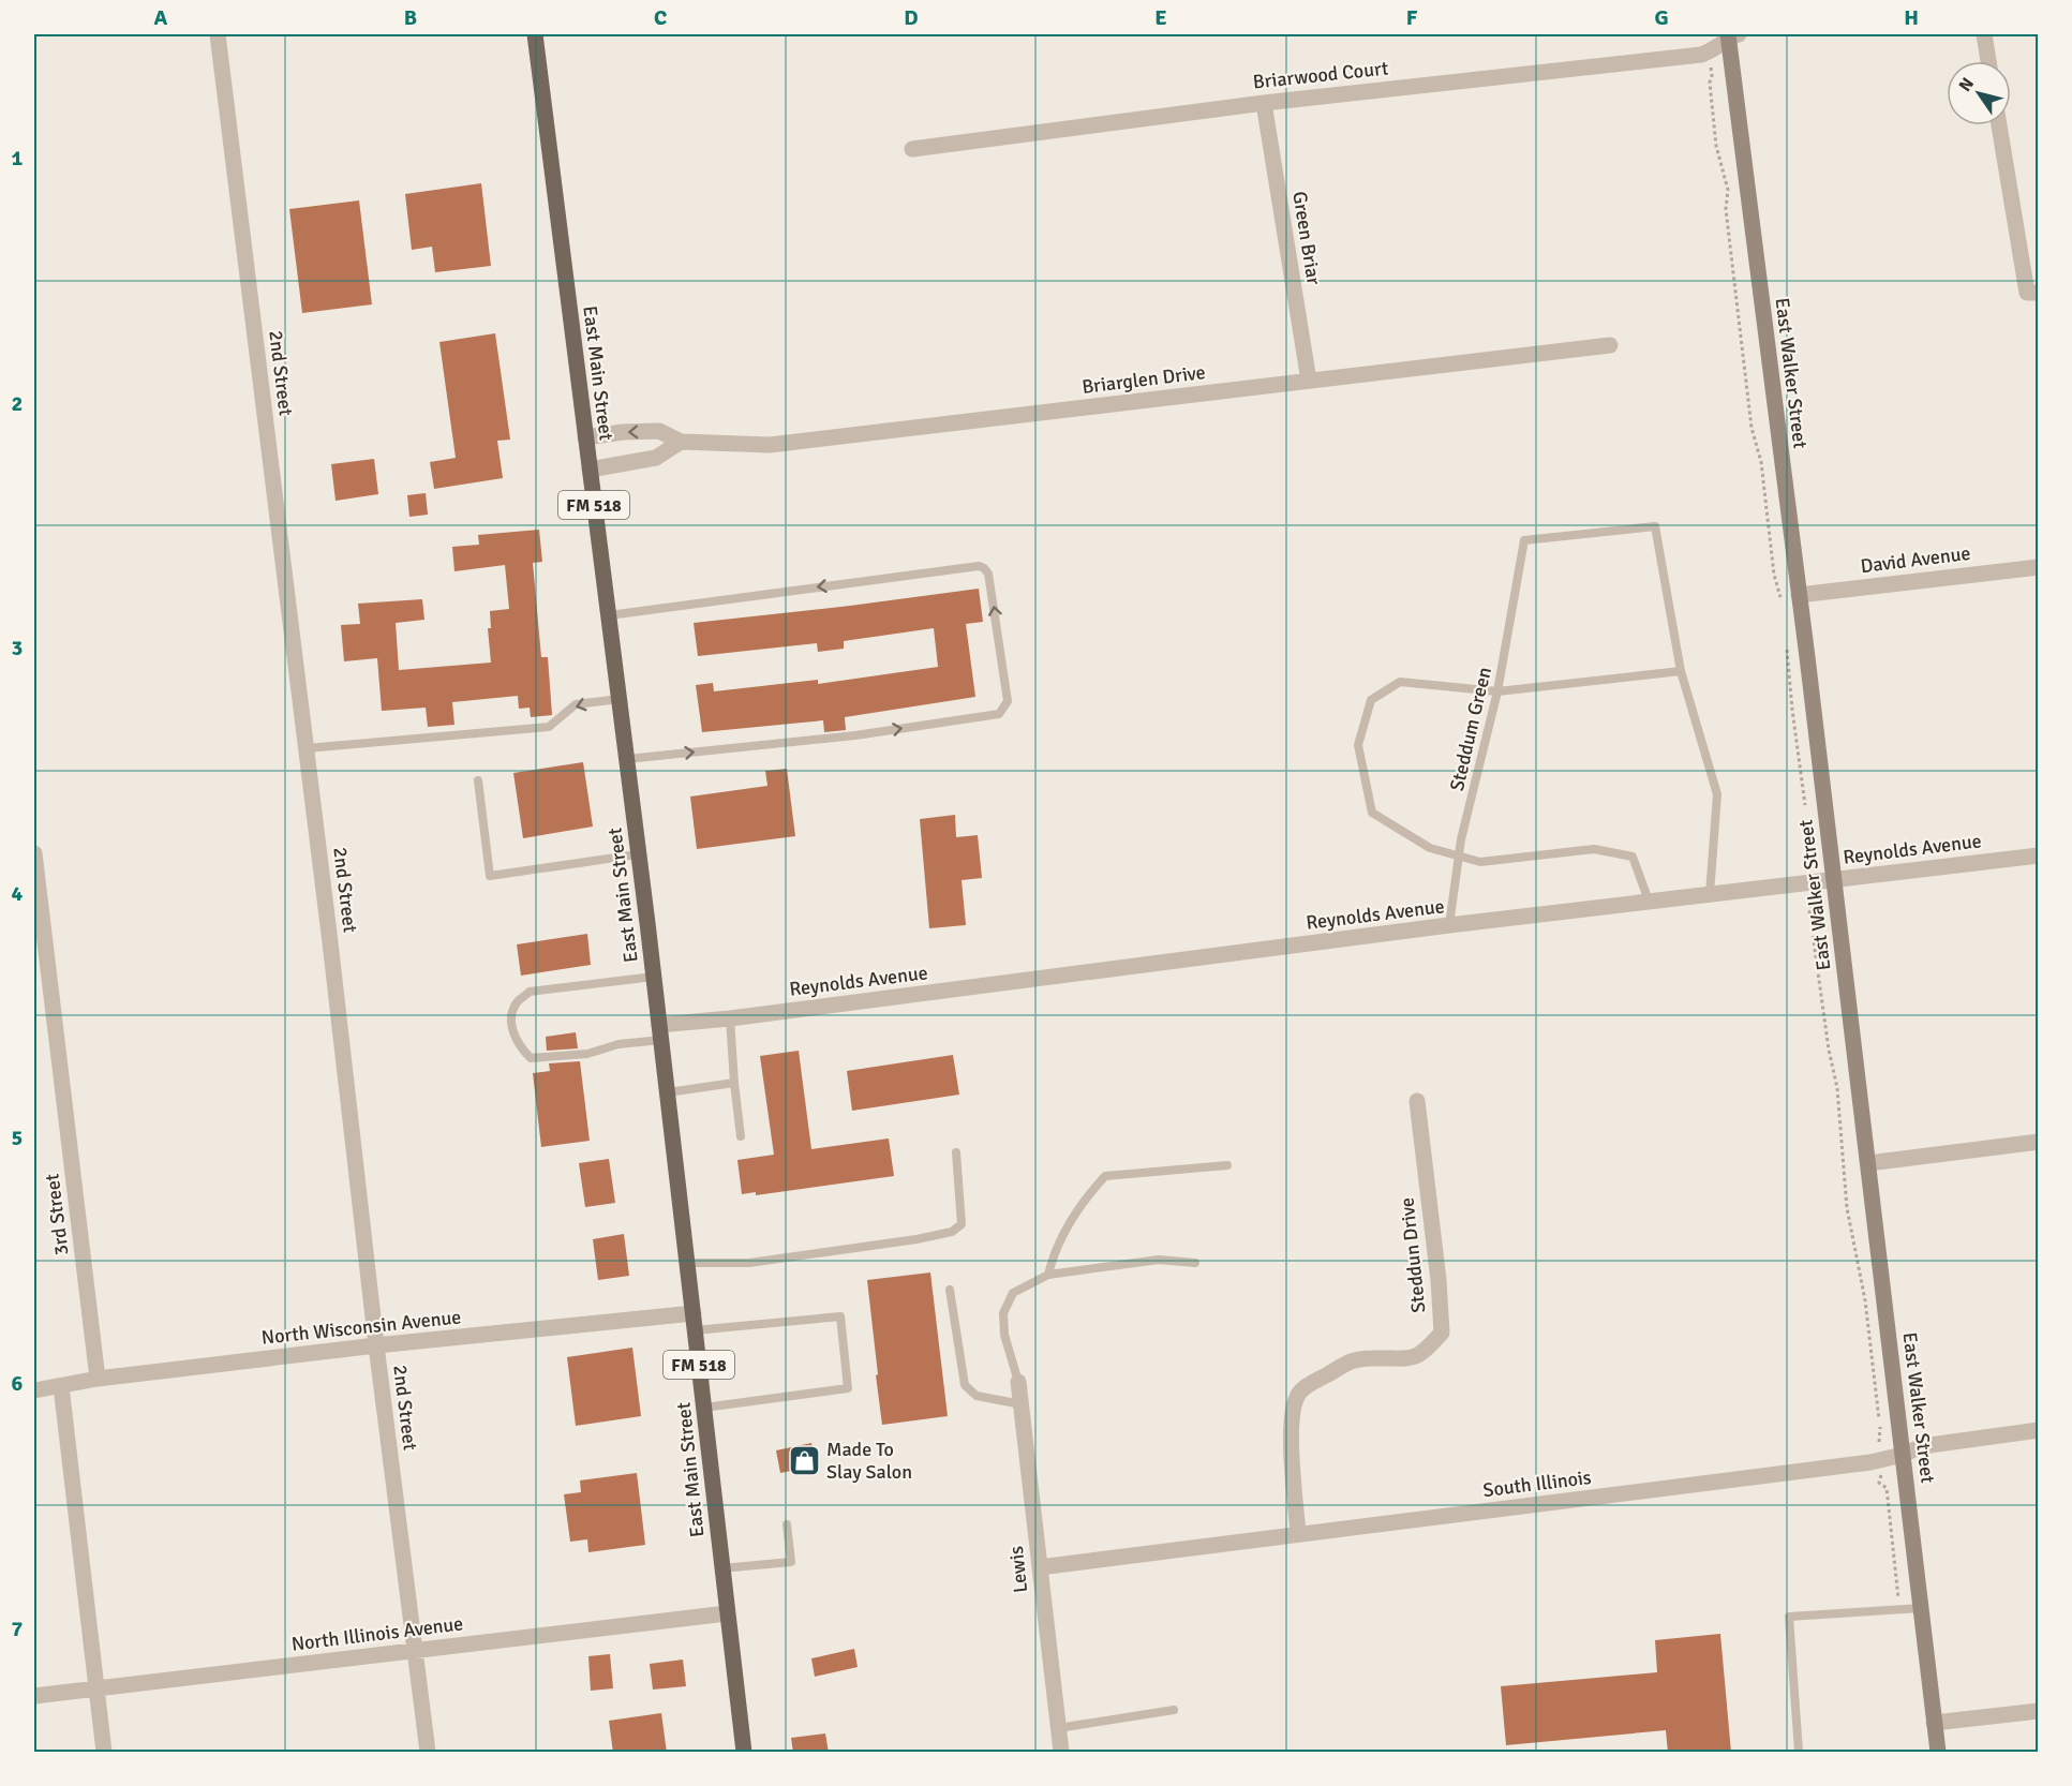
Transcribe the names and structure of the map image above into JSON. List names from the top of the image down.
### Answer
{
  "streets": {
    "main road": ["East Main Street", "FM 518"],
    "street": [
      "Briarwood Court",
      "Green Briar",
      "2nd Street",
      "East Walker Street",
      "Briarglen Drive",
      "David Avenue",
      "Reynolds Avenue",
      "3rd Street",
      "Steddun Drive",
      "North Wisconsin Avenue",
      "South Illinois",
      "Lewis",
      "North Illinois Avenue"
    ],
    "lane": ["Steddum Green"]
  },
  "crossings": [
    ["Briarwood Court", "Green Briar"],
    ["Briarwood Court", "East Walker Street"],
    ["Green Briar", "Briarglen Drive"],
    ["2nd Street", "North Wisconsin Avenue"],
    ["2nd Street", "North Illinois Avenue"],
    ["East Main Street", "Briarglen Drive"],
    ["East Main Street", "Reynolds Avenue"],
    ["East Main Street", "North Wisconsin Avenue"],
    ["East Main Street", "North Illinois Avenue"],
    ["East Walker Street", "David Avenue"],
    ["East Walker Street", "Reynolds Avenue"],
    ["East Walker Street", "South Illinois"],
    ["Steddum Green", "Reynolds Avenue"],
    ["3rd Street", "North Wisconsin Avenue"],
    ["Steddun Drive", "South Illinois"],
    ["South Illinois", "Lewis"]
  ],
  "places": {
    "shop": ["Made To Slay Salon"]
  },
  "north": "top left",
  "grid": {
    "columns": [
      "A",
      "B",
      "C",
      "D",
      "E",
      "F",
      "G",
      "H"
    ],
    "rows": [
      "1",
      "2",
      "3",
      "4",
      "5",
      "6",
      "7"
    ]
  }
}
